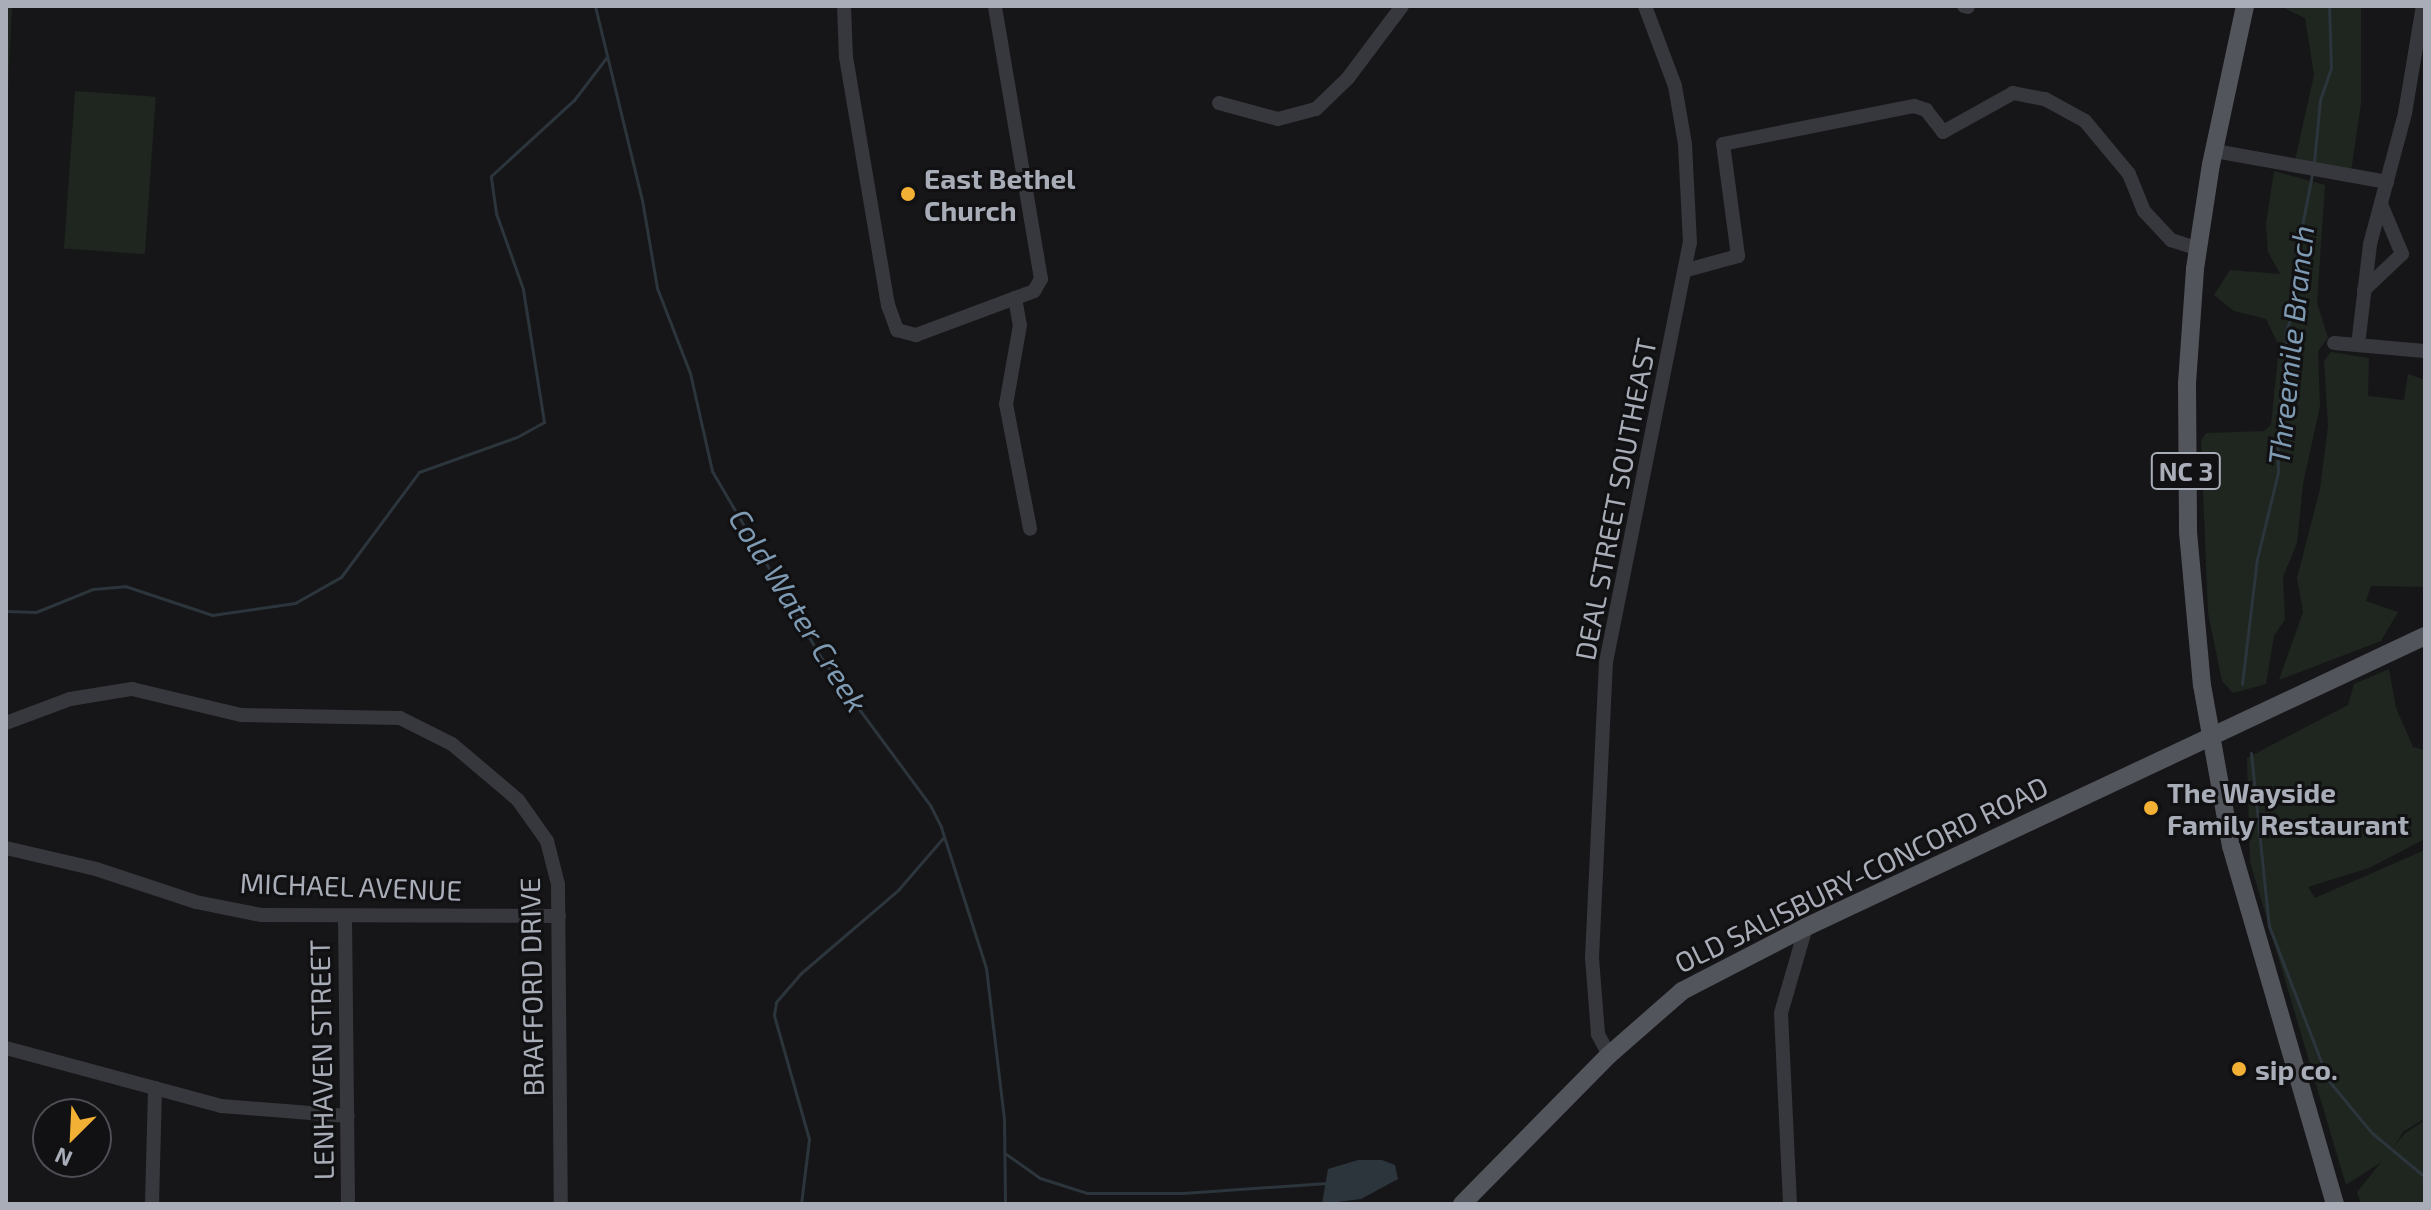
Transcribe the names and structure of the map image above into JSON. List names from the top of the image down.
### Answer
{
  "streets": {
    "main road": ["NC 3", "OLD SALISBURY-CONCORD ROAD"],
    "street": [
      "DEAL STREET SOUTHEAST",
      "MICHAEL AVENUE",
      "BRAFFORD DRIVE",
      "LENHAVEN STREET"
    ]
  },
  "crossings": [
    ["NC 3", "OLD SALISBURY-CONCORD ROAD"],
    ["DEAL STREET SOUTHEAST", "OLD SALISBURY-CONCORD ROAD"],
    ["MICHAEL AVENUE", "BRAFFORD DRIVE"],
    ["MICHAEL AVENUE", "LENHAVEN STREET"]
  ],
  "water": ["Threemile Branch", "Cold Water Creek"],
  "places": ["East Bethel Church", "The Wayside Family Restaurant", "sip co."],
  "north": "bottom left"
}
